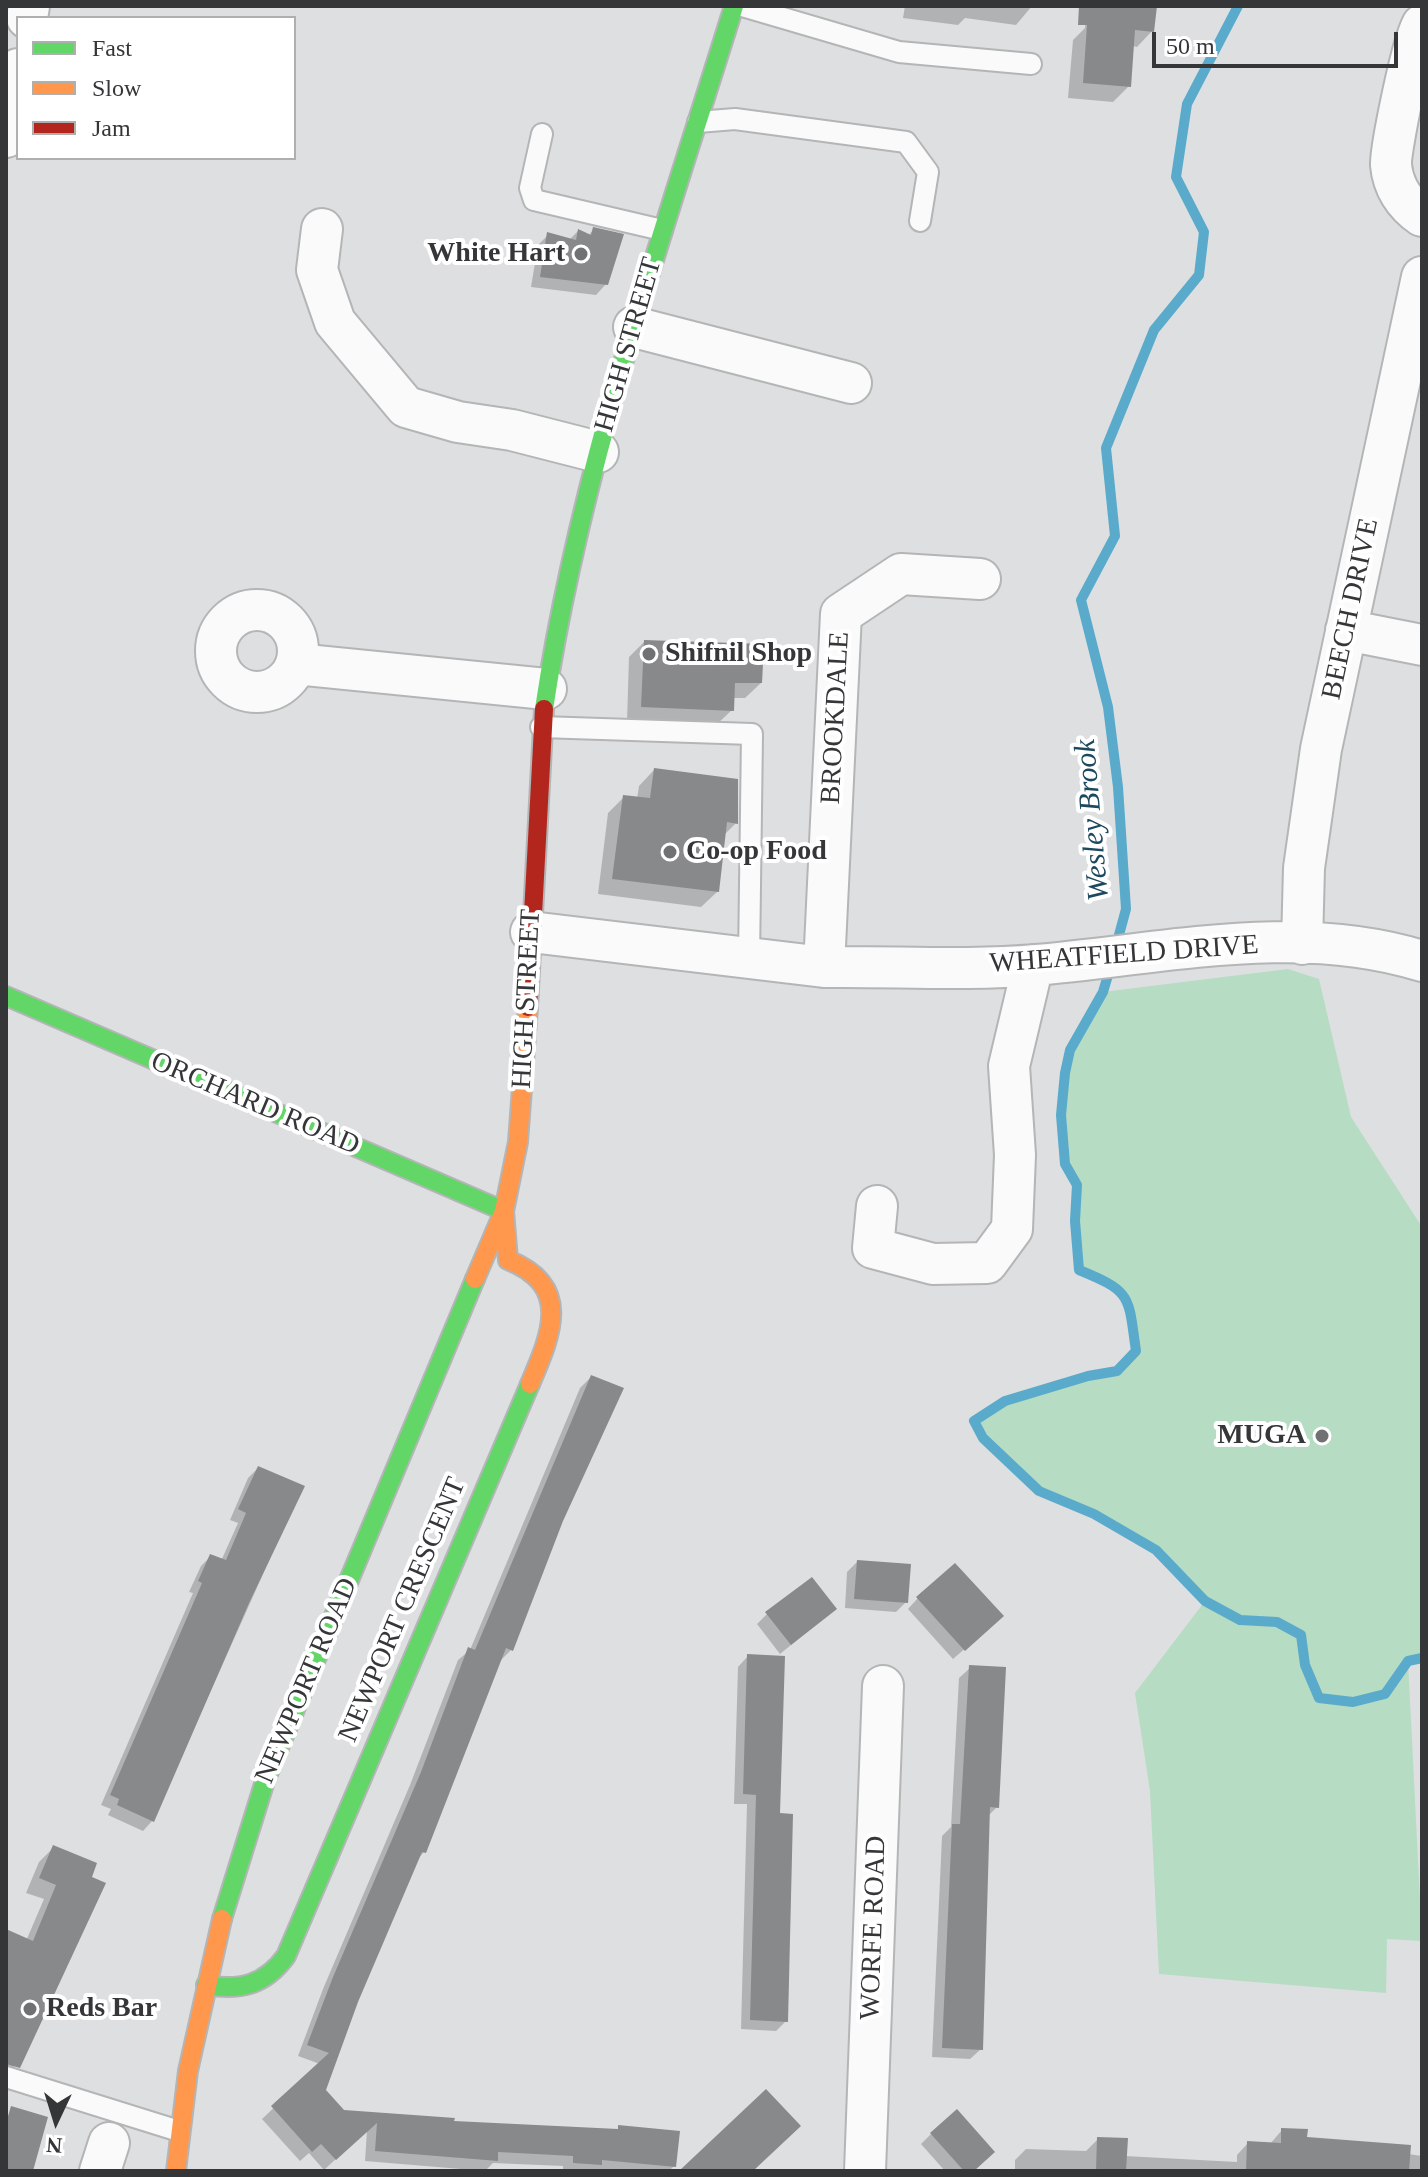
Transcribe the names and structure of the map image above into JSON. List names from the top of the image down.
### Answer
{
  "streets": {
    "main road": [
      "HIGH STREET",
      "ORCHARD ROAD",
      "NEWPORT CRESCENT",
      "NEWPORT ROAD"
    ],
    "street": [
      "BEECH DRIVE",
      "BROOKDALE",
      "WHEATFIELD DRIVE",
      "WORFE ROAD"
    ]
  },
  "crossings": [
    ["HIGH STREET", "ORCHARD ROAD"],
    ["HIGH STREET", "NEWPORT CRESCENT"],
    ["HIGH STREET", "NEWPORT ROAD"],
    ["BEECH DRIVE", "WHEATFIELD DRIVE"],
    ["BROOKDALE", "WHEATFIELD DRIVE"],
    ["ORCHARD ROAD", "NEWPORT CRESCENT"],
    ["ORCHARD ROAD", "NEWPORT ROAD"],
    ["NEWPORT CRESCENT", "NEWPORT ROAD"]
  ],
  "water": ["Wesley Brook"],
  "places": [
    "White Hart",
    "Shifnil Shop",
    "Co-op Food",
    "MUGA",
    "Reds Bar"
  ],
  "legend": ["Fast", "Slow", "Jam"],
  "scale_bar": "50 m",
  "north": "bottom"
}
